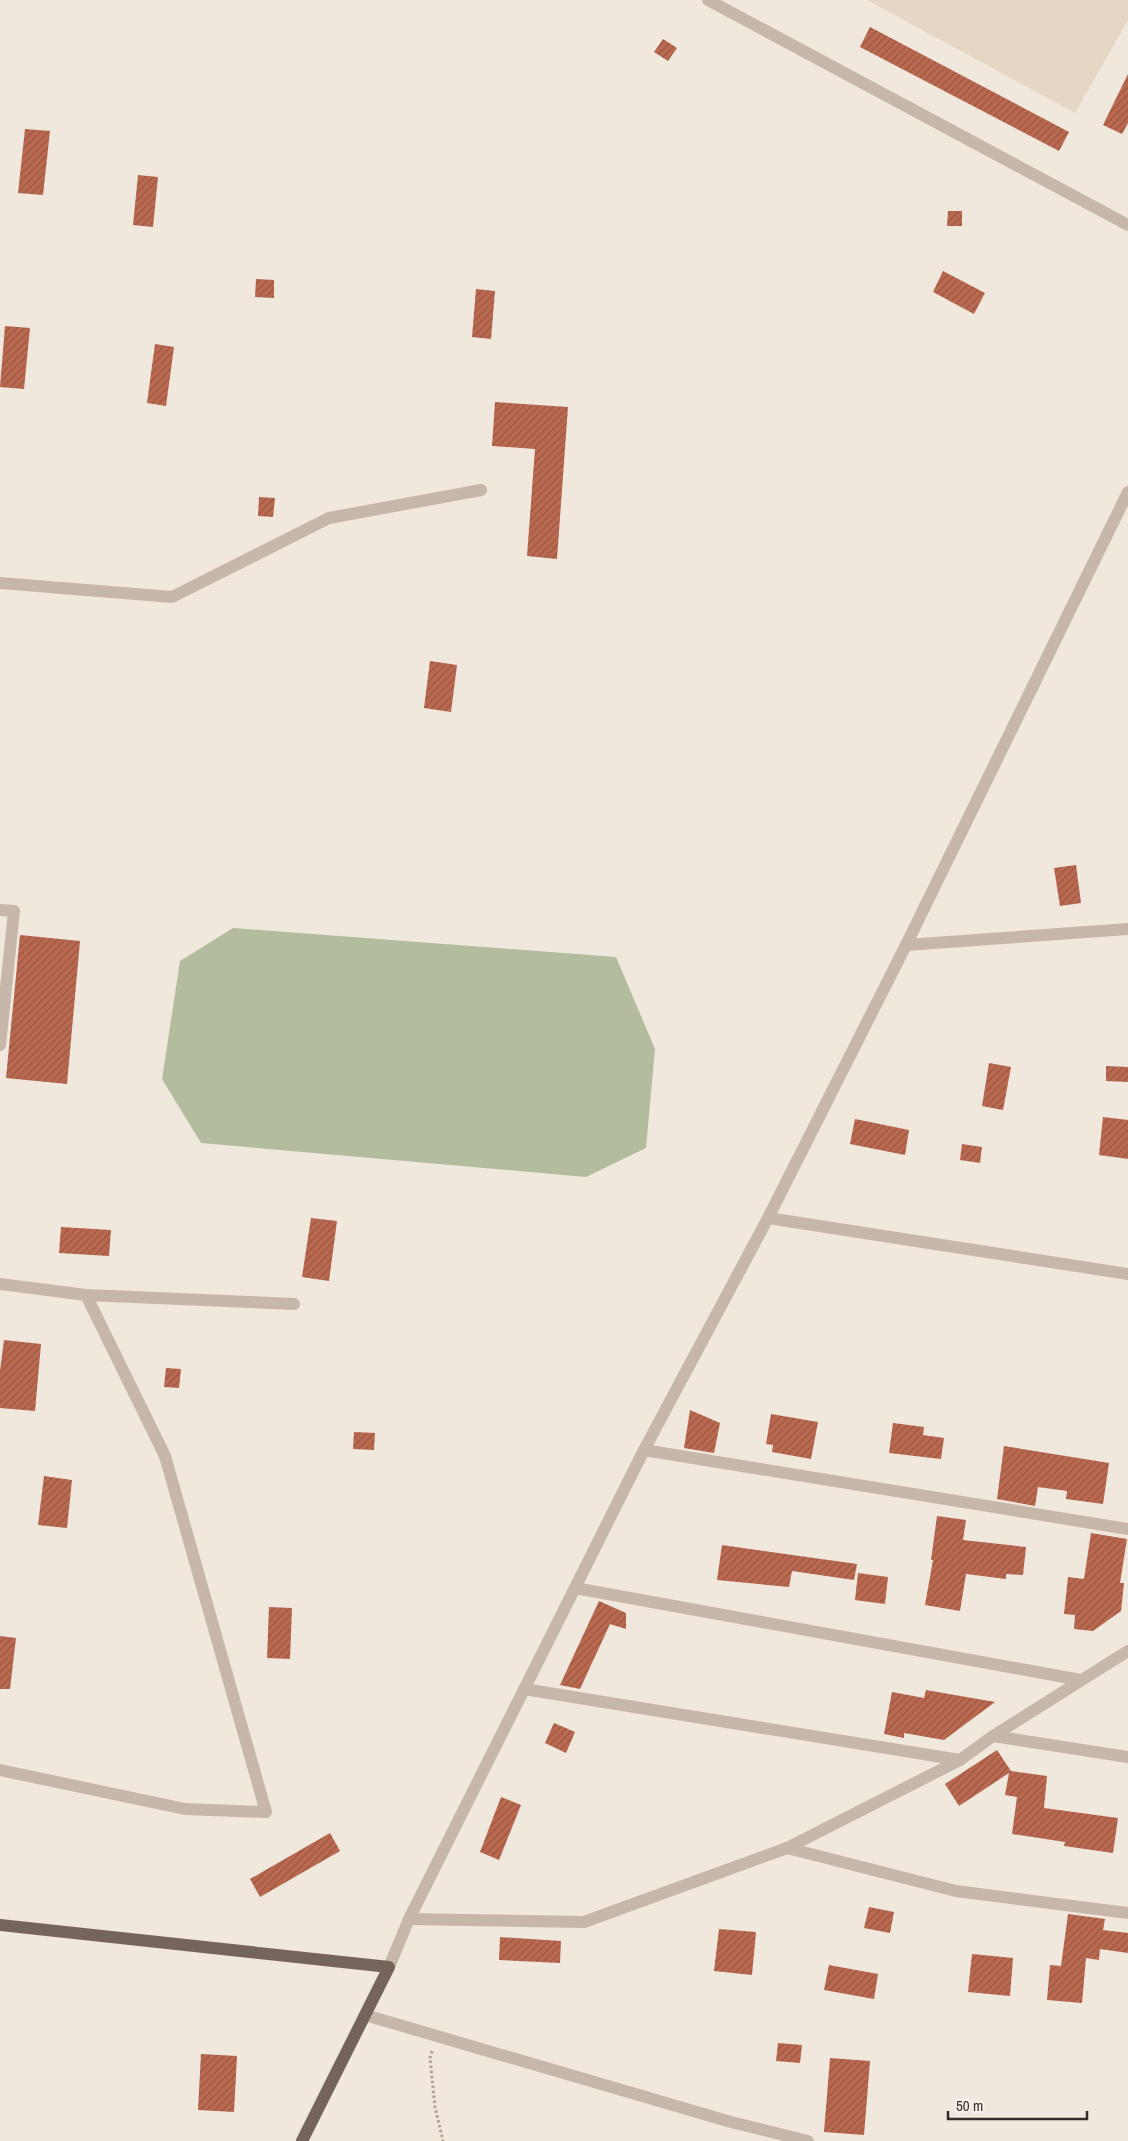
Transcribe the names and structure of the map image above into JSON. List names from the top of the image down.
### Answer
{
  "scale_bar": "50 m"
}
